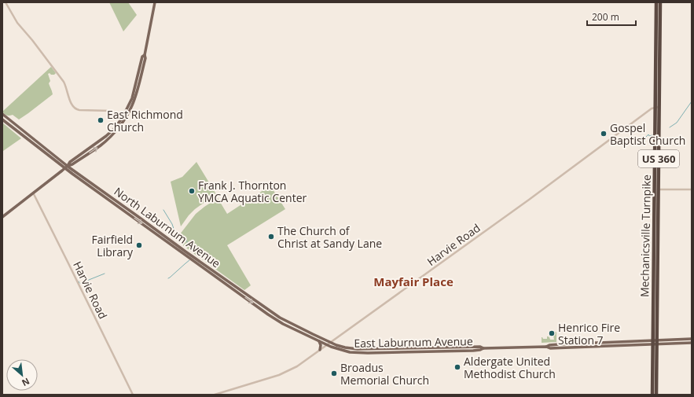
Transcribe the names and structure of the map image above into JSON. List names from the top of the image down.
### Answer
{
  "streets": {
    "highway": ["US 360", "Mechanicsville Turnpike"],
    "main road": ["North Laburnum Avenue", "East Laburnum Avenue"],
    "street": ["Harvie Road"]
  },
  "crossings": [
    ["North Laburnum Avenue", "Harvie Road"],
    ["North Laburnum Avenue", "East Laburnum Avenue"],
    ["Mechanicsville Turnpike", "Harvie Road"],
    ["Mechanicsville Turnpike", "East Laburnum Avenue"],
    ["Harvie Road", "East Laburnum Avenue"]
  ],
  "districts": ["Mayfair Place"],
  "places": [
    "East Richmond Church",
    "Gospel Baptist Church",
    "Frank J. Thornton YMCA Aquatic Center",
    "The Church of Christ at Sandy Lane",
    "Fairfield Library",
    "Henrico Fire Station 7",
    "Aldergate United Methodist Church",
    "Broadus Memorial Church"
  ],
  "scale_bar": "200 m",
  "north": "bottom right"
}
